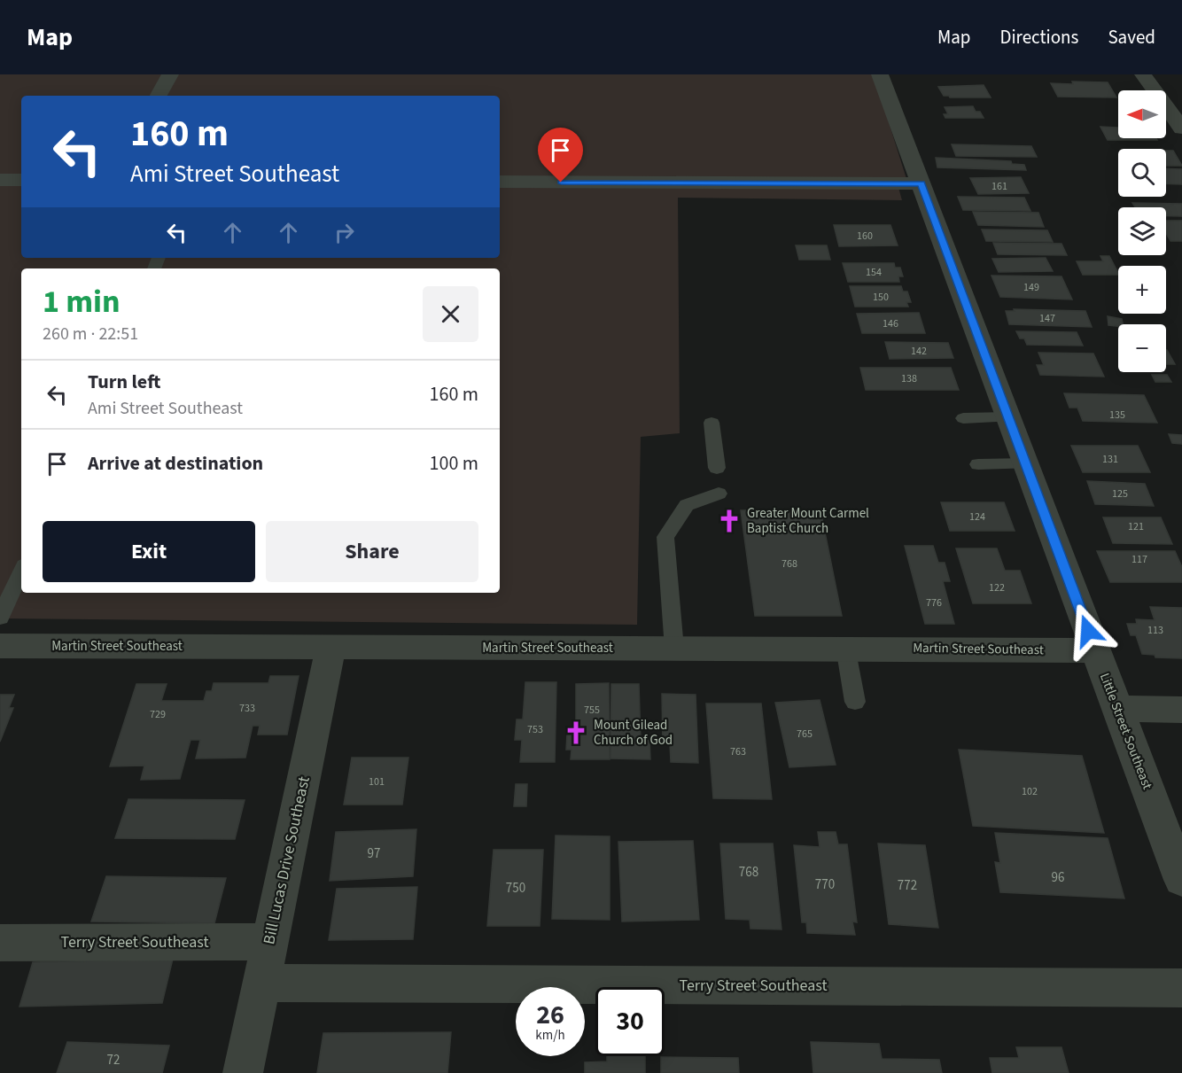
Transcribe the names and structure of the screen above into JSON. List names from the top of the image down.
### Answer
{
  "streets": {
    "street": [
      "Martin Street Southeast",
      "Little Street Southeast",
      "Bill Lucas Drive Southeast",
      "Terry Street Southeast"
    ]
  },
  "crossings": [
    ["Martin Street Southeast", "Little Street Southeast"],
    ["Martin Street Southeast", "Bill Lucas Drive Southeast"],
    ["Bill Lucas Drive Southeast", "Terry Street Southeast"]
  ],
  "places": {
    "church": ["Greater Mount Carmel Baptist Church", "Mount Gilead Church of God"]
  },
  "house_numbers": [
    "161",
    "160",
    "154",
    "149",
    "150",
    "147",
    "146",
    "142",
    "138",
    "135",
    "131",
    "125",
    "124",
    "121",
    "117",
    "768",
    "122",
    "776",
    "113",
    "733",
    "755",
    "729",
    "753",
    "765",
    "763",
    "101",
    "102",
    "97",
    "768",
    "96",
    "770",
    "772",
    "750",
    "72"
  ],
  "north": "left",
  "page": {
    "header": "Map",
    "nav": ["Map", "Directions", "Saved"],
    "map_buttons": ["+", "−"],
    "turn": ["160 m", "Ami Street Southeast"],
    "heading": ["1 min", "260 m · 22:51"],
    "list": [
      {
        "name": "Turn left",
        "note": "Ami Street Southeast",
        "value": "160 m"
      },
      {
        "name": "Arrive at destination",
        "value": "100 m"
      }
    ],
    "buttons": ["Exit", "Share"],
    "speed": "26 km/h",
    "limit": "30"
  }
}
